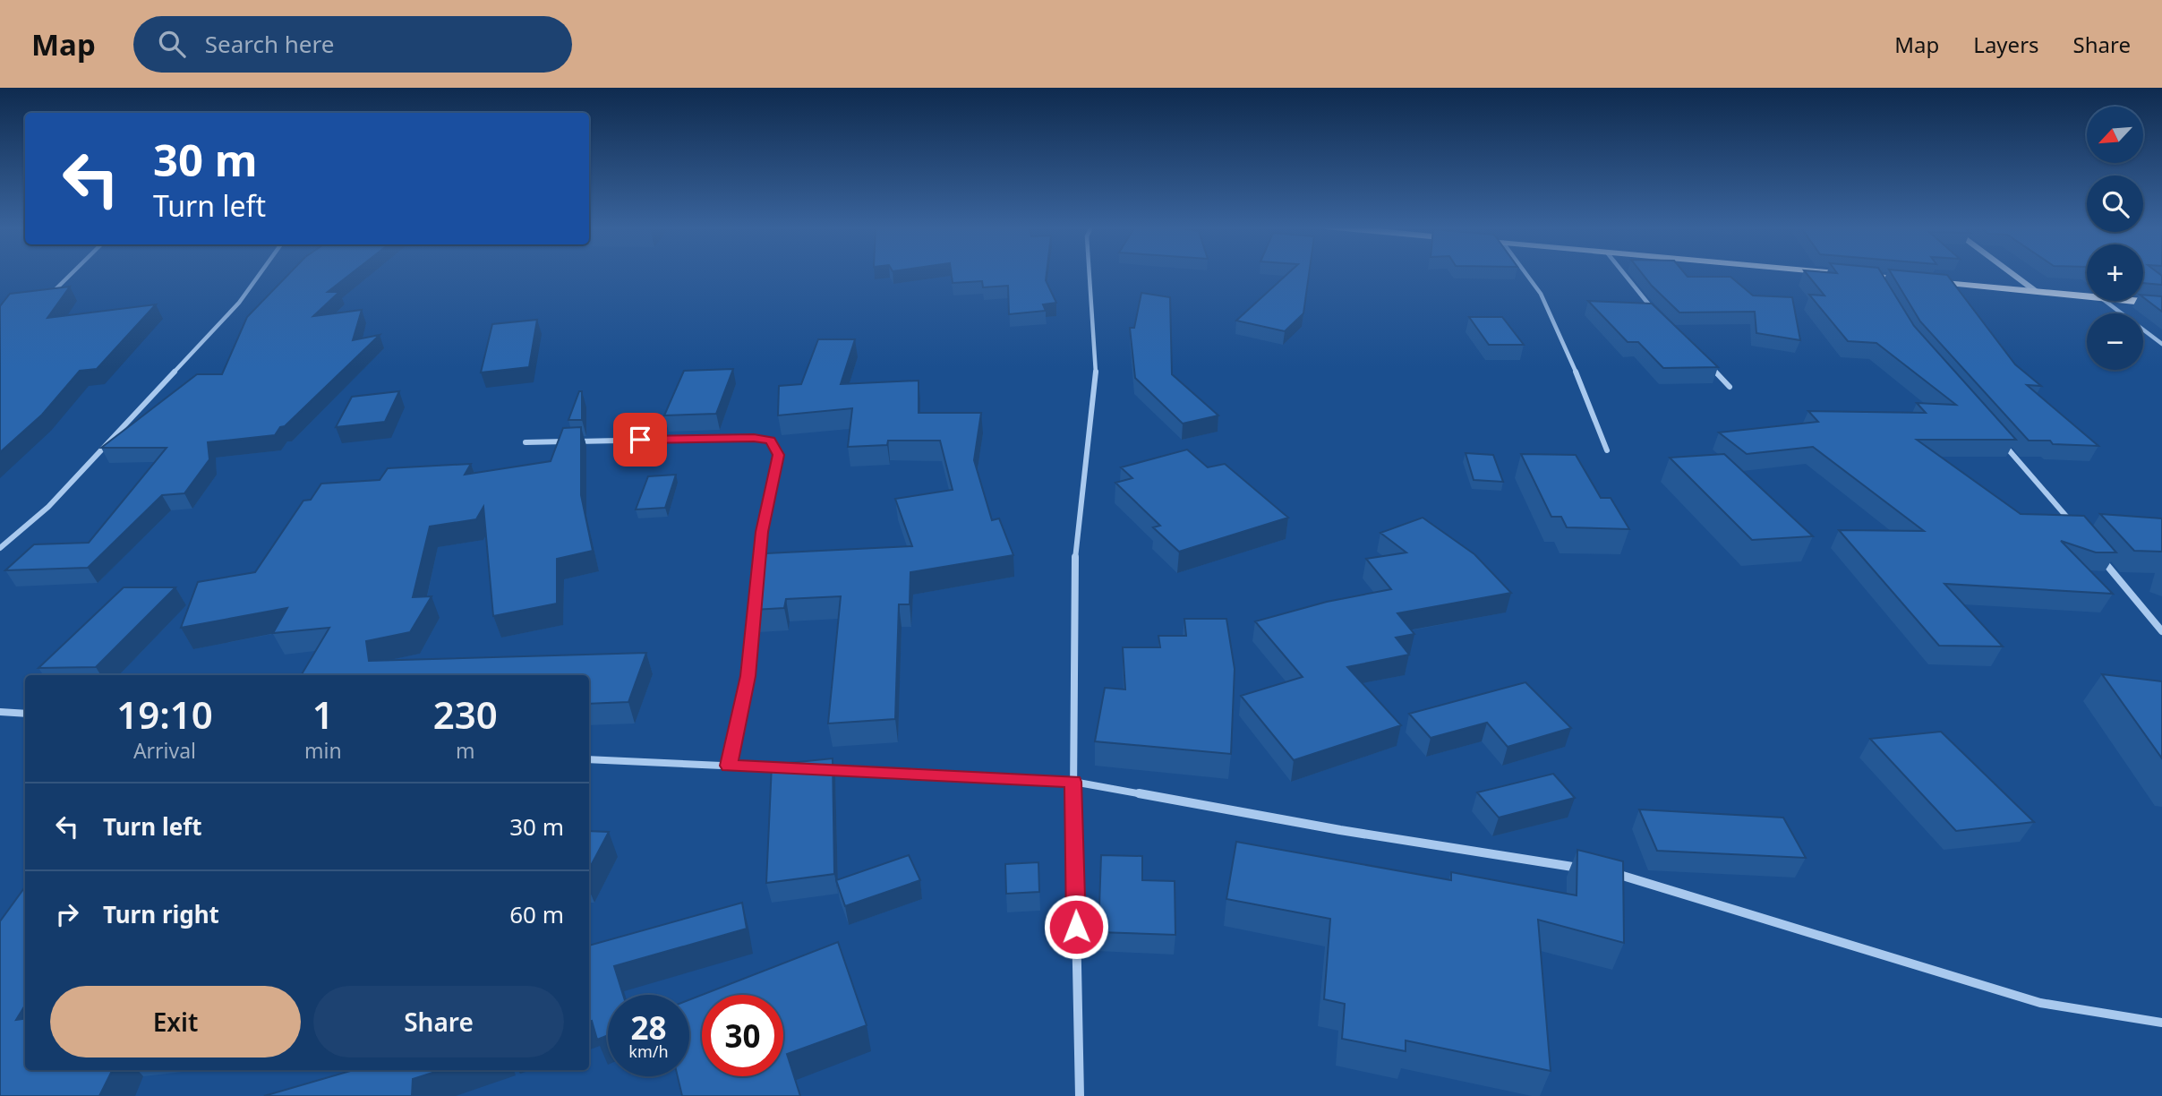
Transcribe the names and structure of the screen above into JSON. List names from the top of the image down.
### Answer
{
  "north": "bottom left",
  "page": {
    "header": "Map",
    "search": "Search here",
    "nav": ["Map", "Layers", "Share"],
    "map_buttons": ["+", "−"],
    "turn": ["30 m", "Turn left"],
    "eta": [
      "19:10",
      "Arrival",
      "1",
      "min",
      "230",
      "m"
    ],
    "list": [
      {
        "name": "Turn left",
        "value": "30 m"
      },
      {
        "name": "Turn right",
        "value": "60 m"
      }
    ],
    "buttons": ["Exit", "Share"],
    "speed": "28 km/h",
    "limit": "30"
  }
}
